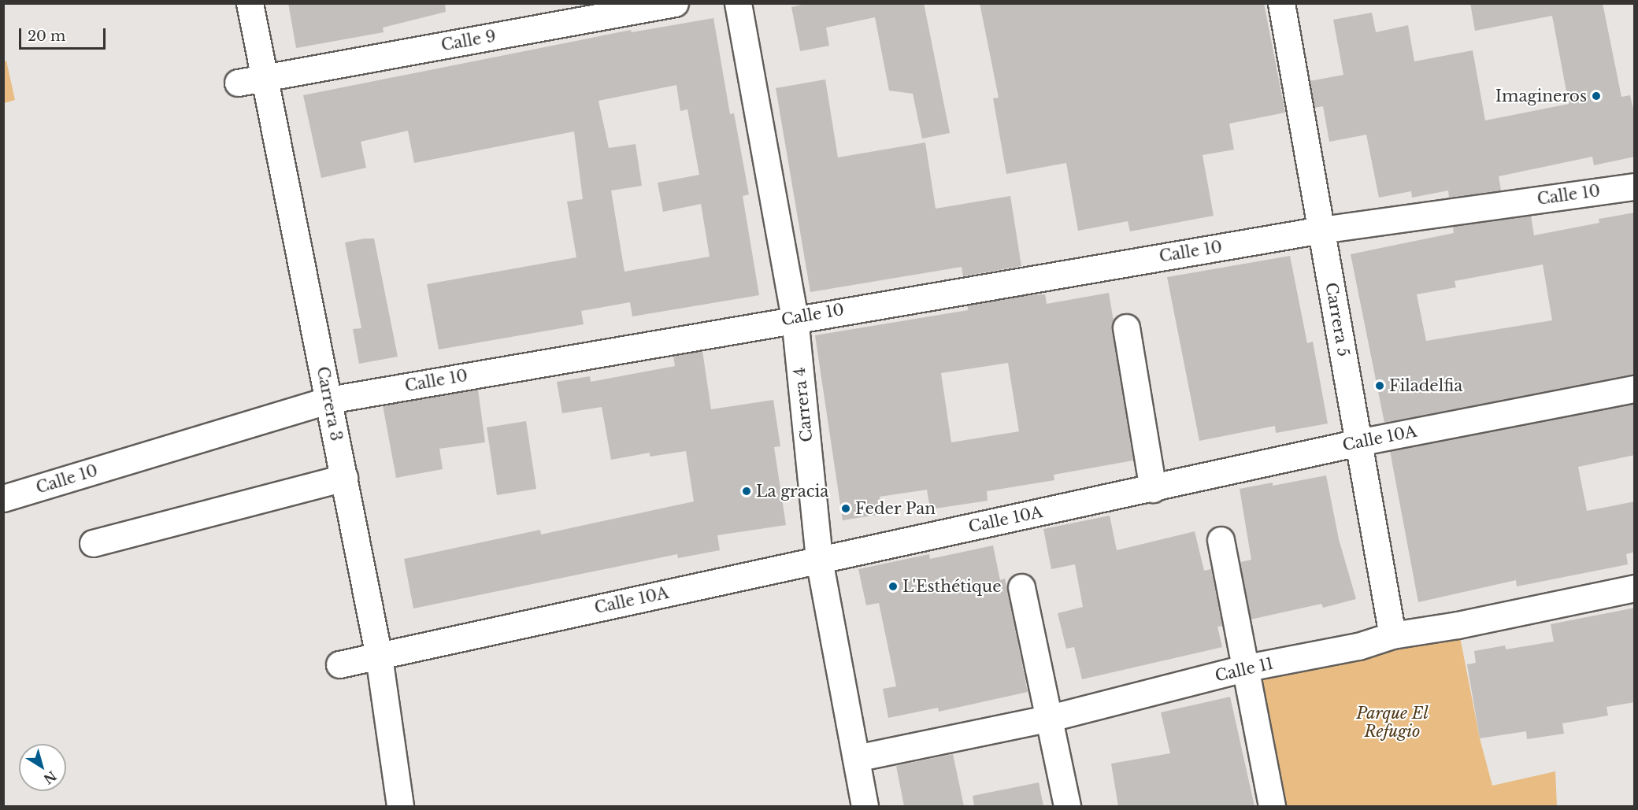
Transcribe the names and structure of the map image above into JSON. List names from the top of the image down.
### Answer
{
  "streets": {
    "street": [
      "Calle 9",
      "Calle 10",
      "Carrera 5",
      "Carrera 3",
      "Carrera 4",
      "Calle 10A",
      "Calle 11"
    ]
  },
  "crossings": [
    ["Calle 9", "Carrera 3"],
    ["Calle 10", "Carrera 5"],
    ["Calle 10", "Carrera 3"],
    ["Calle 10", "Carrera 4"],
    ["Carrera 5", "Calle 10A"],
    ["Carrera 5", "Calle 11"],
    ["Carrera 3", "Calle 10A"],
    ["Carrera 4", "Calle 10A"],
    ["Carrera 4", "Calle 11"]
  ],
  "parks": ["Parque El Refugio"],
  "places": [
    "Imagineros",
    "Filadelfia",
    "La gracia",
    "Feder Pan",
    "L'Esthétique"
  ],
  "scale_bar": "20 m",
  "north": "bottom right"
}
